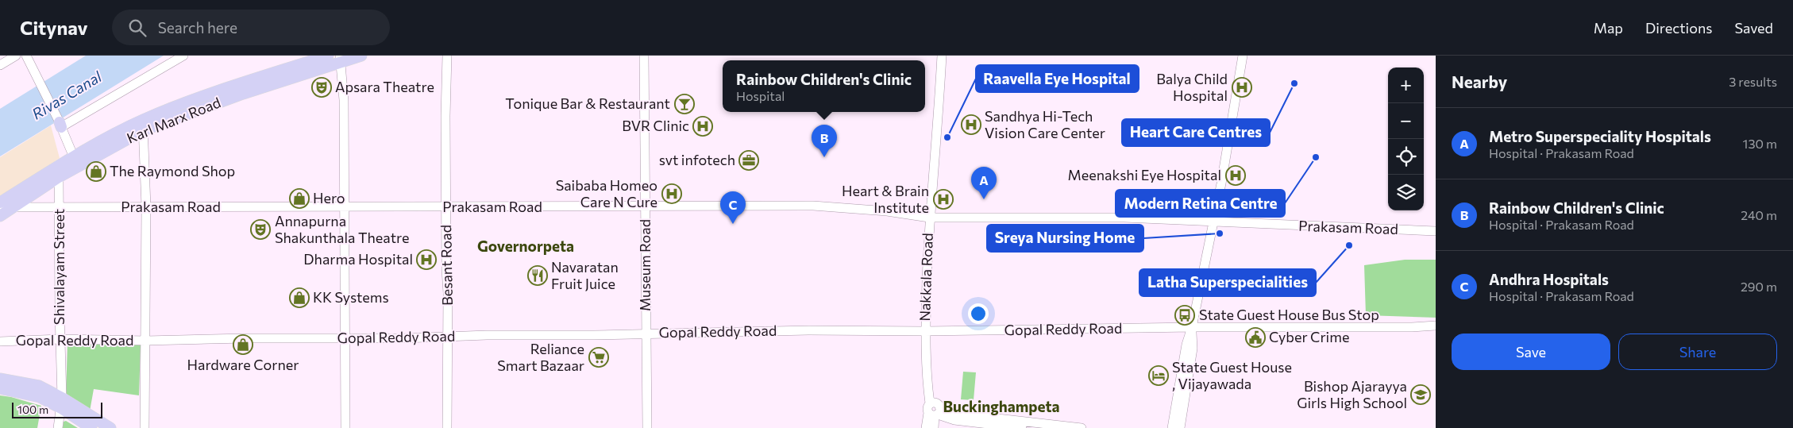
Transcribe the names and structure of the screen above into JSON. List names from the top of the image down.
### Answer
{
  "streets": {
    "main road": ["Karl Marx Road"],
    "street": [
      "Prakasam Road",
      "Besant Road",
      "Museum Road",
      "Shivalayam Street",
      "Nakkala Road",
      "Gopal Reddy Road"
    ]
  },
  "crossings": [
    ["Karl Marx Road", "Prakasam Road"],
    ["Karl Marx Road", "Shivalayam Street"],
    ["Prakasam Road", "Besant Road"],
    ["Prakasam Road", "Museum Road"],
    ["Prakasam Road", "Shivalayam Street"],
    ["Prakasam Road", "Nakkala Road"],
    ["Besant Road", "Gopal Reddy Road"],
    ["Museum Road", "Gopal Reddy Road"],
    ["Shivalayam Street", "Gopal Reddy Road"],
    ["Nakkala Road", "Gopal Reddy Road"]
  ],
  "districts": ["Governorpeta", "Buckinghampeta"],
  "water": ["Rivas Canal"],
  "places": {
    "other": [
      "Heart Care Centres",
      "Raavella Eye Hospital",
      "Modern Retina Centre",
      "Sreya Nursing Home",
      "Latha Superspecialities"
    ],
    "theatre": ["Apsara Theatre", "Annapurna Shakunthala Theatre"],
    "hospital": [
      "Balya Child Hospital",
      "Sandhya Hi-Tech Vision Care Center",
      "BVR Clinic",
      "Meenakshi Eye Hospital",
      "Saibaba Homeo Care N Cure",
      "Heart & Brain Institute",
      "Dharma Hospital"
    ],
    "bar": ["Tonique Bar & Restaurant"],
    "office": ["svt infotech"],
    "shop": [
      "The Raymond Shop",
      "Hero",
      "KK Systems",
      "Hardware Corner"
    ],
    "restaurant": ["Navaratan Fruit Juice"],
    "bus stop": ["State Guest House Bus Stop"],
    "public building": ["Cyber Crime"],
    "supermarket": ["Reliance Smart Bazaar"],
    "hotel": ["State Guest House , Vijayawada"],
    "school or university": ["Bishop Ajarayya Girls High School"]
  },
  "scale_bar": "100 m",
  "page": {
    "header": "Citynav",
    "search": "Search here",
    "nav": ["Map", "Directions", "Saved"],
    "heading": ["Nearby", "3 results"],
    "popup": ["Rainbow Children's Clinic", "Hospital"],
    "map_buttons": ["+", "−"],
    "list": [
      {
        "mark": "A",
        "name": "Metro Superspeciality Hospitals",
        "note": "Hospital · Prakasam Road",
        "value": "130 m"
      },
      {
        "mark": "B",
        "name": "Rainbow Children's Clinic",
        "note": "Hospital · Prakasam Road",
        "value": "240 m"
      },
      {
        "mark": "C",
        "name": "Andhra Hospitals",
        "note": "Hospital · Prakasam Road",
        "value": "290 m"
      }
    ],
    "pins": ["B", "A", "C"],
    "buttons": ["Save", "Share"],
    "scale": "100 m"
  }
}
